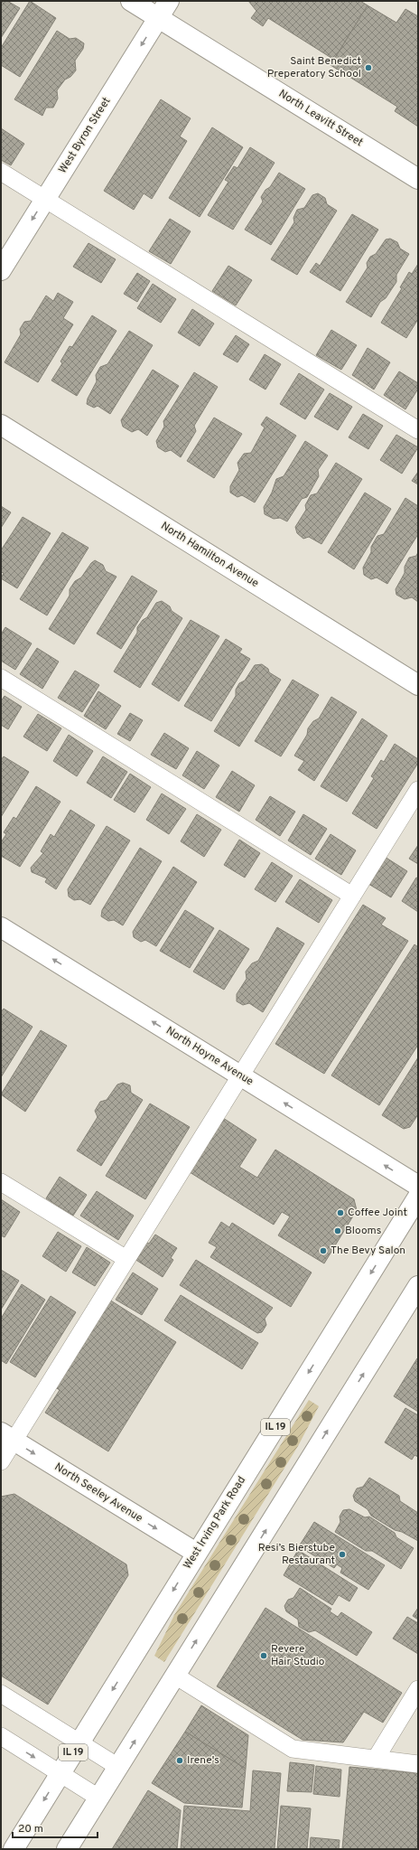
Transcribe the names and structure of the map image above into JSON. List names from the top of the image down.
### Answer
{
  "streets": {
    "street": [
      "North Leavitt Street",
      "West Byron Street",
      "North Hamilton Avenue",
      "North Hoyne Avenue",
      "IL 19",
      "North Seeley Avenue",
      "West Irving Park Road"
    ]
  },
  "crossings": [
    ["North Leavitt Street", "West Byron Street"],
    ["North Seeley Avenue", "West Irving Park Road"]
  ],
  "one_way": ["West Byron Street", "North Hoyne Avenue", "North Seeley Avenue"],
  "places": [
    "Saint Benedict Preperatory School",
    "Coffee Joint",
    "Blooms",
    "The Bevy Salon",
    "Resi’s Bierstube Restaurant",
    "Revere Hair Studio",
    "Irene's"
  ],
  "scale_bar": "20 m"
}
